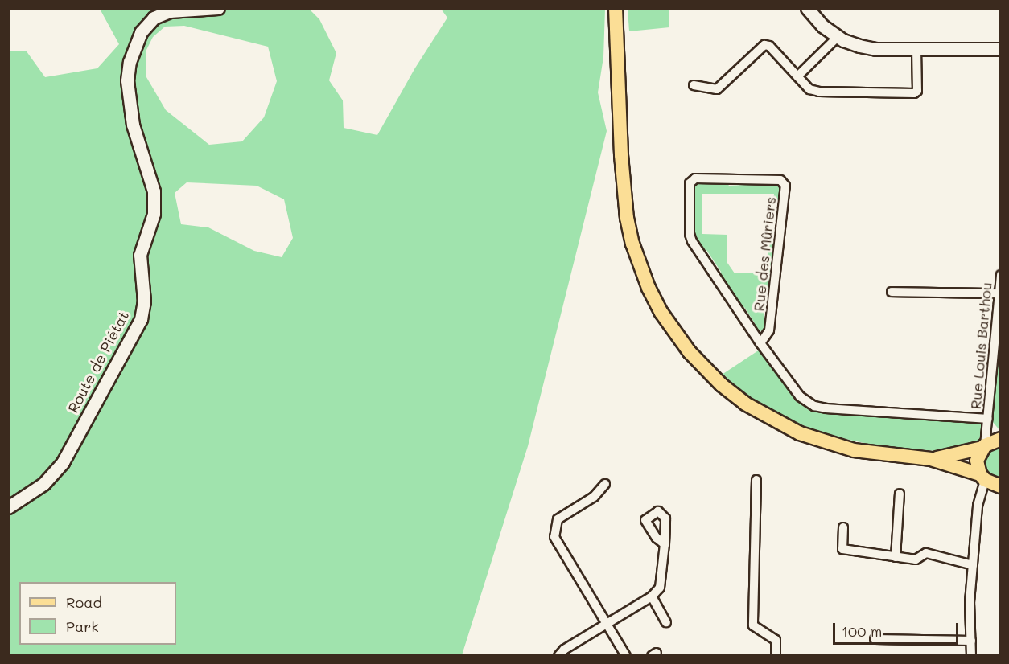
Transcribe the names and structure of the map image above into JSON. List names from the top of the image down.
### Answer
{
  "streets": {
    "street": ["Rue des Mûriers", "Rue Louis Barthou", "Route de Piétat"]
  },
  "crossings": [
    ["Rue des Mûriers", "Rue Louis Barthou"]
  ],
  "legend": ["Road", "Park"],
  "scale_bar": "100 m"
}
